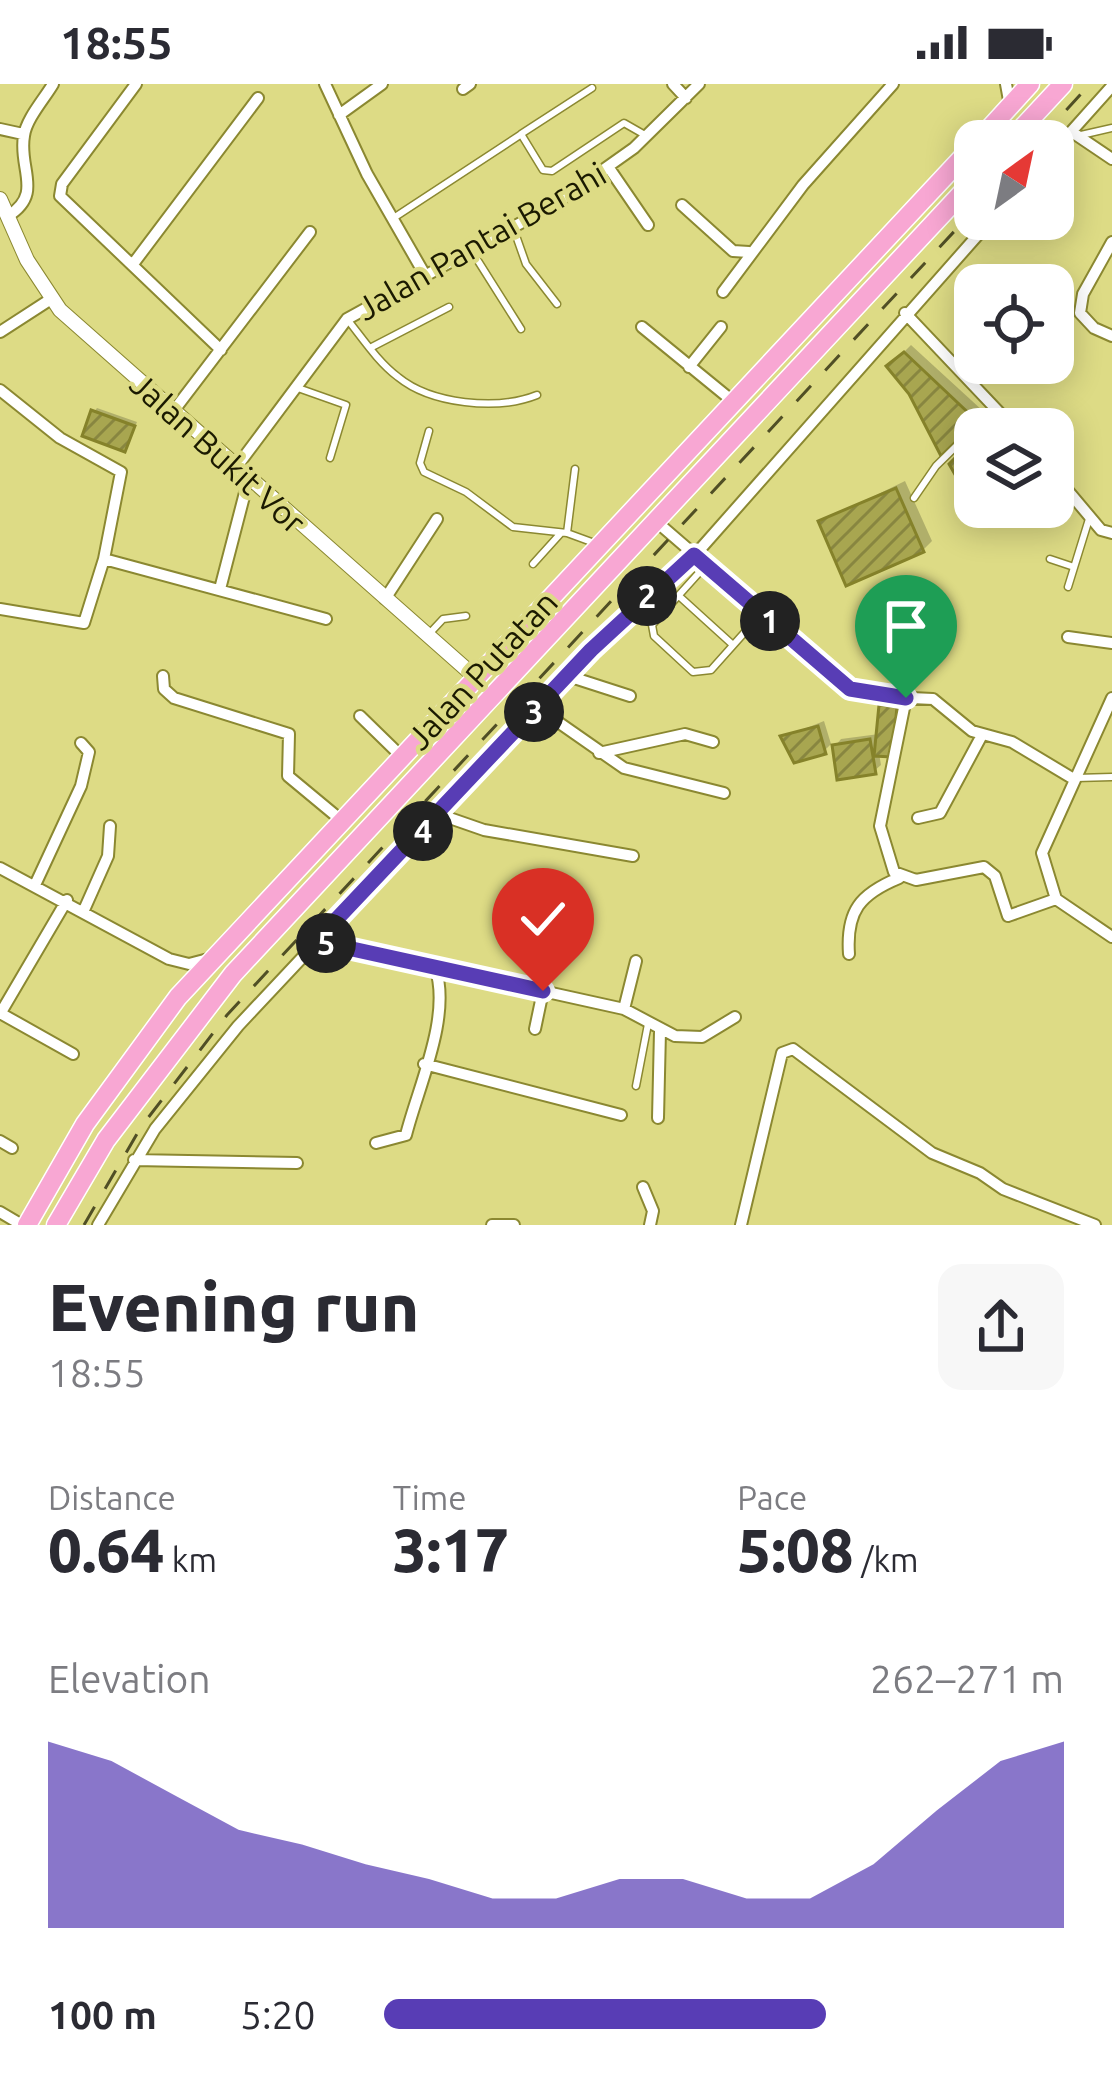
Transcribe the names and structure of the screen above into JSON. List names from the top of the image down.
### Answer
{
  "streets": {
    "highway": ["Jalan Putatan"],
    "street": ["Jalan Pantai Berahi", "Jalan Bukit Vor"]
  },
  "crossings": [
    ["Jalan Pantai Berahi", "Jalan Bukit Vor"],
    ["Jalan Bukit Vor", "Jalan Putatan"]
  ],
  "north": "top right",
  "page": {
    "status": "18:55",
    "pins": [
      "2",
      "1",
      "3",
      "4",
      "5"
    ],
    "heading": ["Evening run", "18:55"],
    "stats": [
      ["Distance", "0.64 km"],
      ["Time", "3:17"],
      ["Pace", "5:08 /km"]
    ],
    "chart": ["Elevation", "262–271 m"],
    "list": [
      {
        "name": "100 m",
        "note": "5:20"
      }
    ]
  }
}
